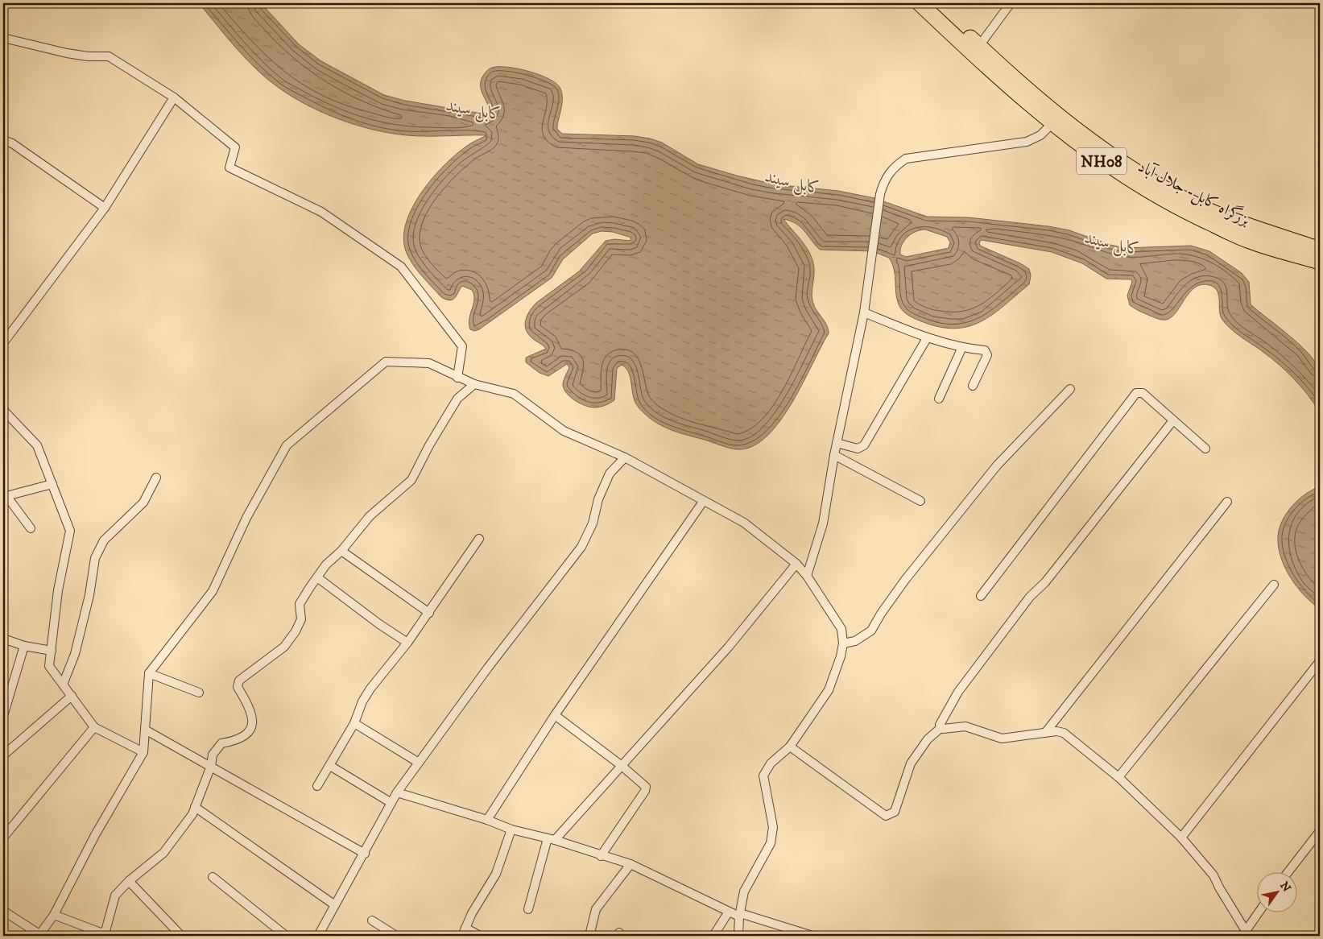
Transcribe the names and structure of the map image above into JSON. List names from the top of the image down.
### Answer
{
  "streets": {
    "highway": ["NH08", "بزرگراه کابل- جلال آباد"]
  },
  "water": ["کابل سيند"],
  "north": "top right"
}
